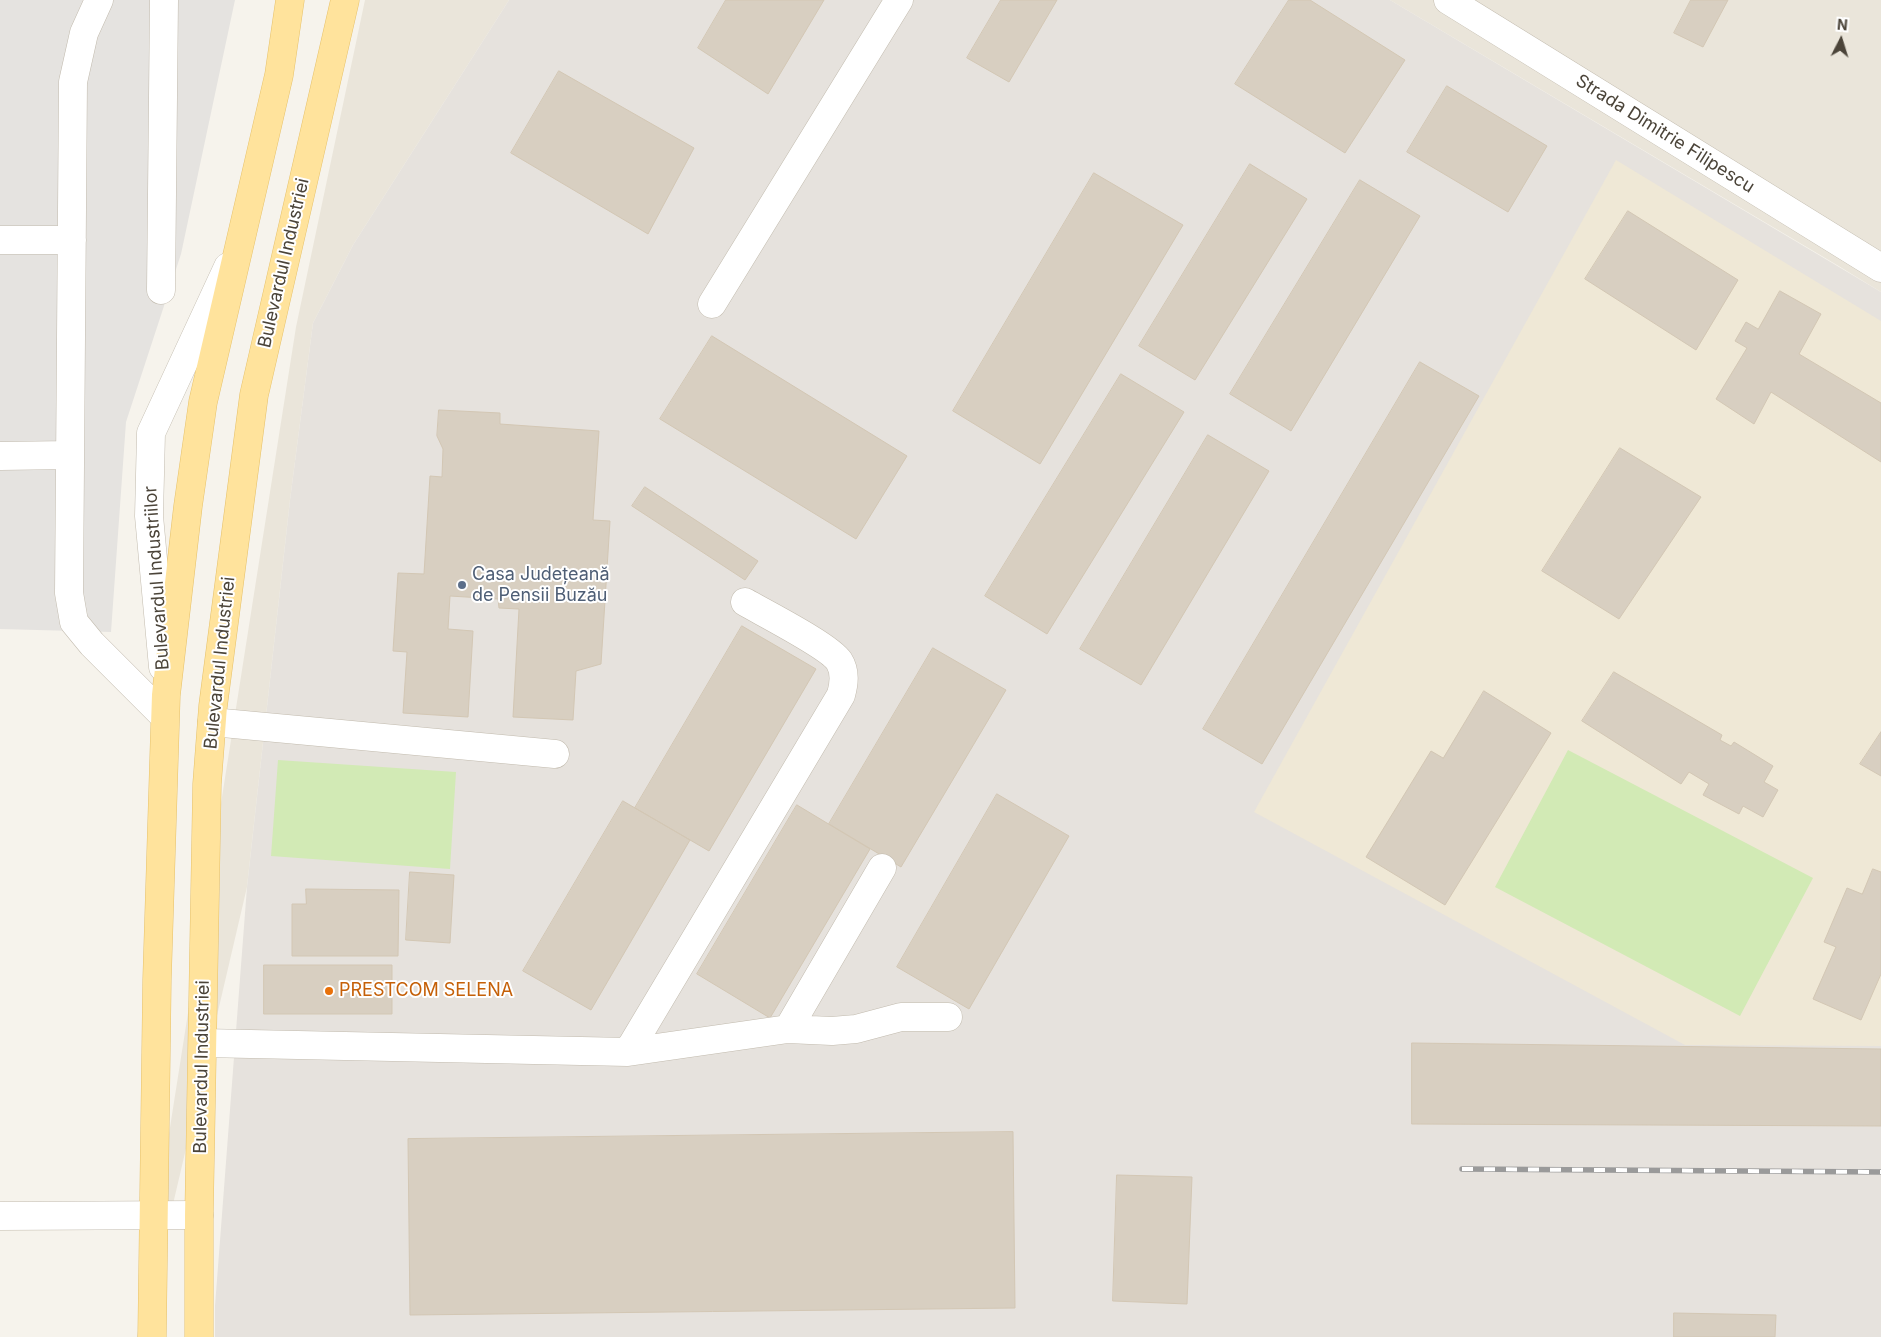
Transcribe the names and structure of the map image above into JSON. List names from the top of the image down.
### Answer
{
  "streets": {
    "main road": ["Bulevardul Industriei"],
    "street": ["Strada Dimitrie Filipescu", "Bulevardul Industriilor"]
  },
  "places": ["Casa Județeană de Pensii Buzău", "PRESTCOM SELENA"],
  "north": "top"
}
